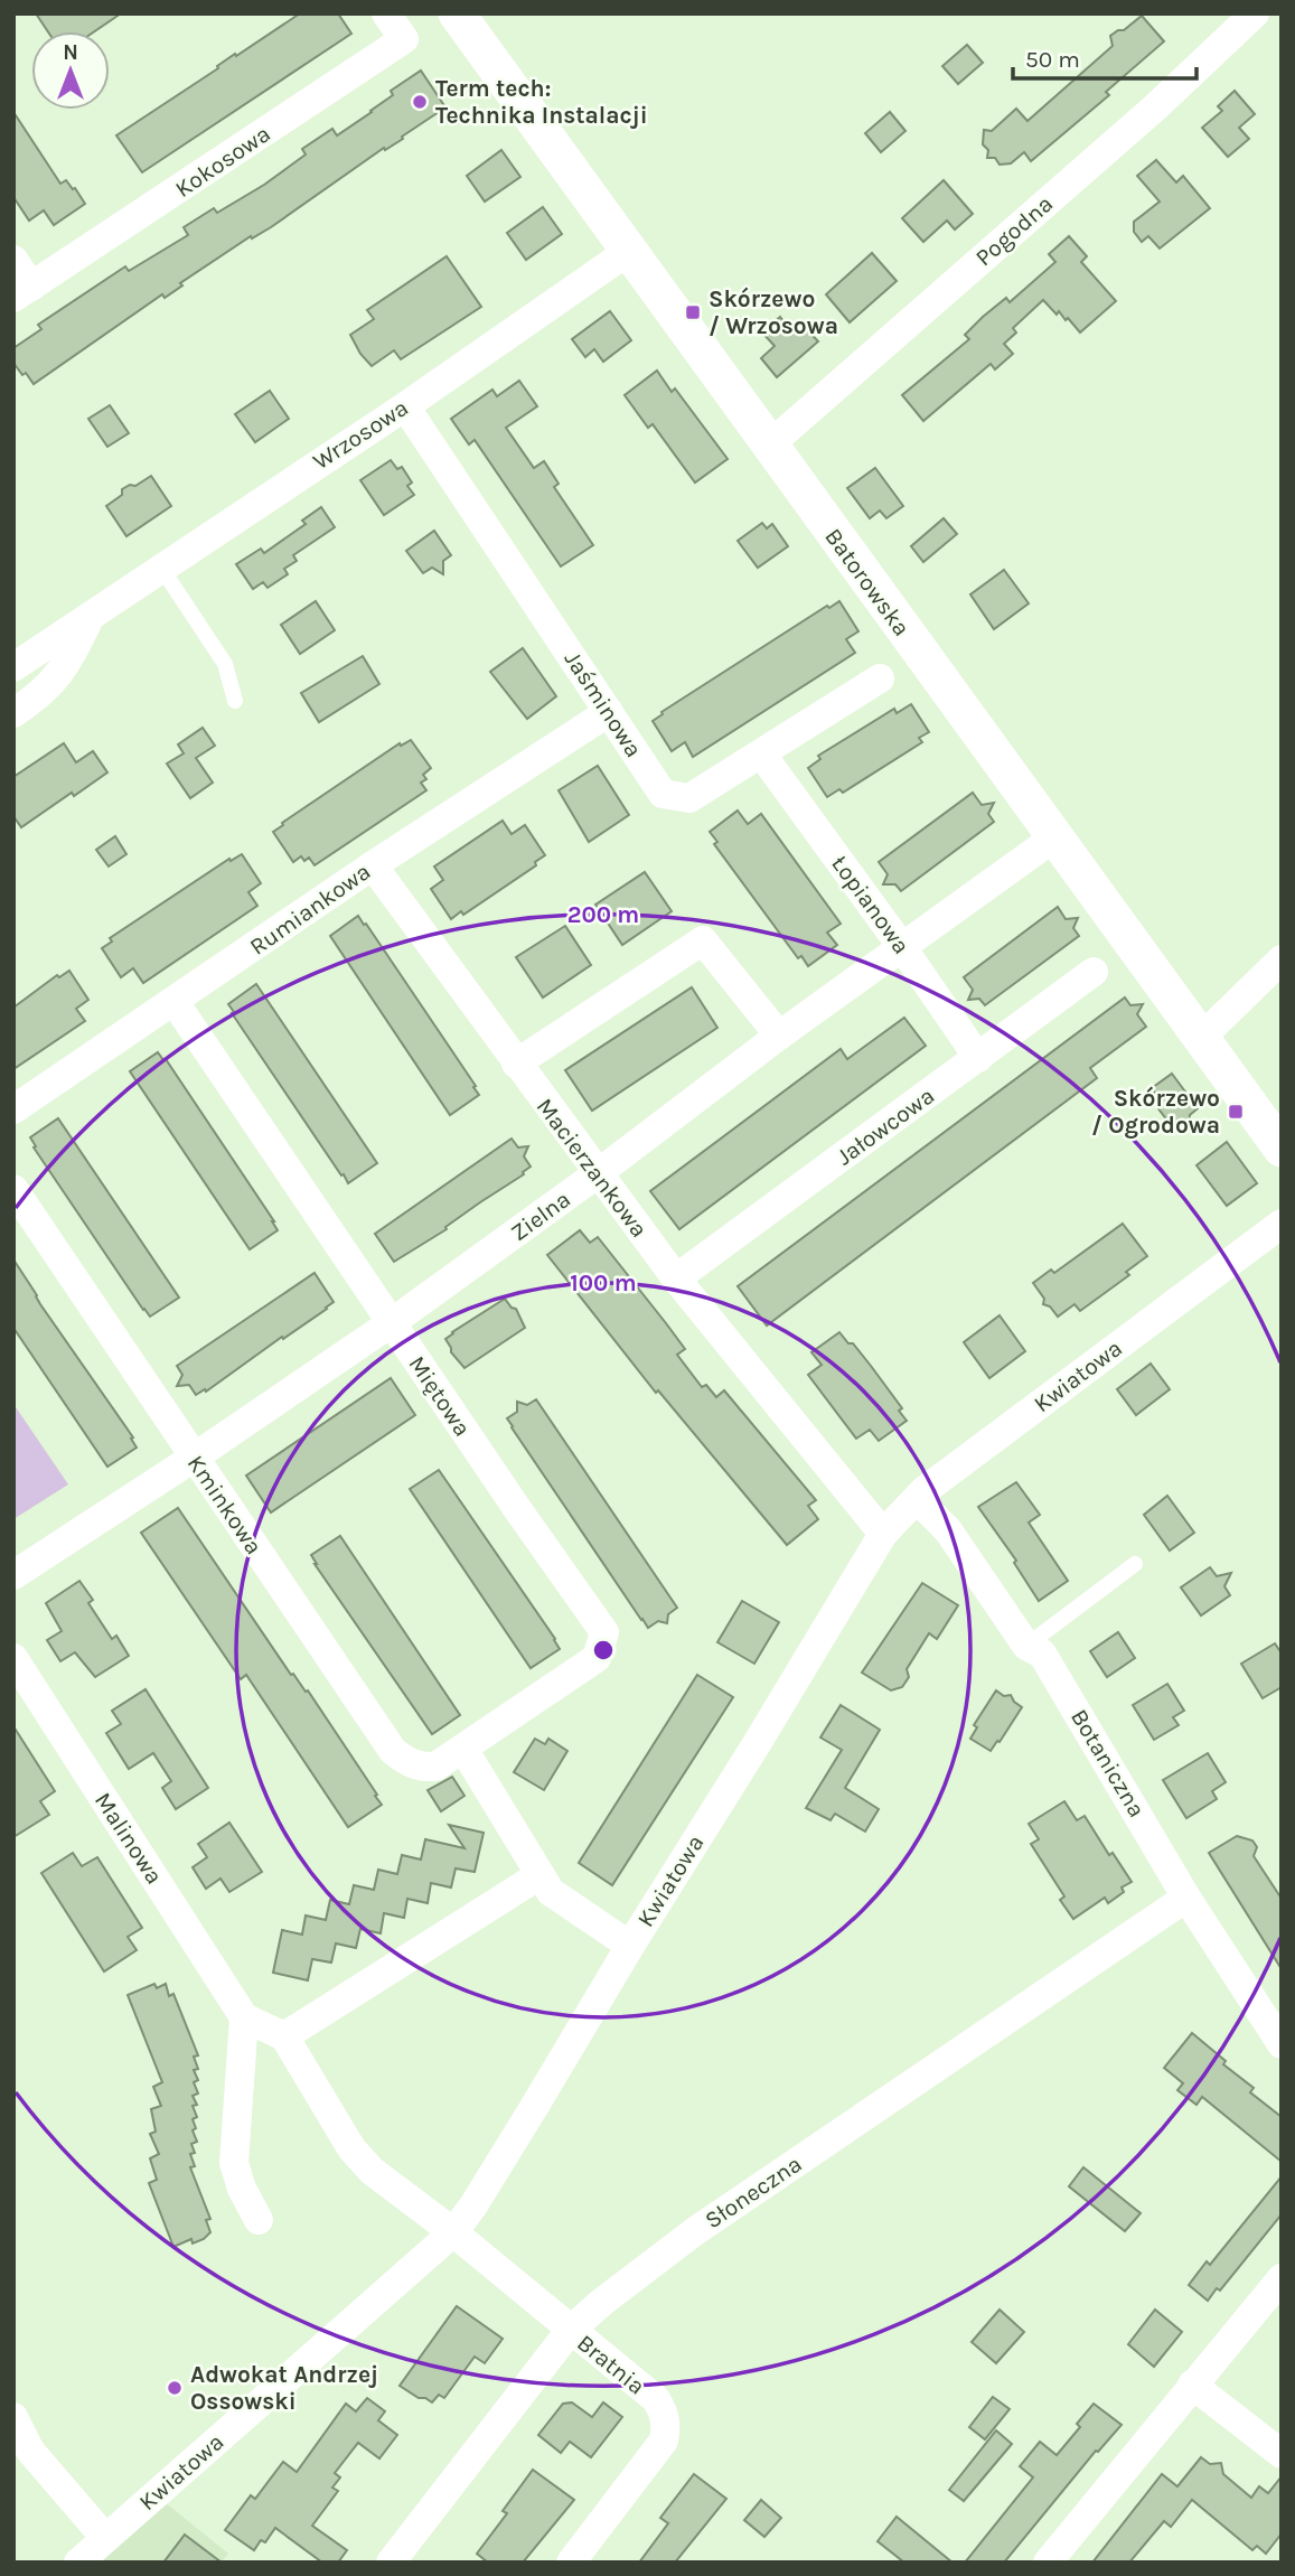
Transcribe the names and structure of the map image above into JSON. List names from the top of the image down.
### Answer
{
  "streets": {
    "street": [
      "Kokosowa",
      "Pogodna",
      "Wrzosowa",
      "Batorowska",
      "Jaśminowa",
      "Łopianowa",
      "Rumiankowa",
      "Jałowcowa",
      "Macierzankowa",
      "Zielna",
      "Kwiatowa",
      "Miętowa",
      "Kminkowa",
      "Botaniczna",
      "Malinowa",
      "Słoneczna",
      "Bratnia"
    ]
  },
  "crossings": [
    ["Pogodna", "Batorowska"],
    ["Wrzosowa", "Batorowska"],
    ["Wrzosowa", "Jaśminowa"],
    ["Batorowska", "Zielna"],
    ["Jaśminowa", "Łopianowa"],
    ["Jaśminowa", "Rumiankowa"],
    ["Łopianowa", "Jałowcowa"],
    ["Łopianowa", "Zielna"],
    ["Rumiankowa", "Macierzankowa"],
    ["Rumiankowa", "Miętowa"],
    ["Jałowcowa", "Macierzankowa"],
    ["Macierzankowa", "Zielna"],
    ["Macierzankowa", "Kwiatowa"],
    ["Zielna", "Miętowa"],
    ["Zielna", "Kminkowa"],
    ["Kwiatowa", "Botaniczna"],
    ["Kwiatowa", "Bratnia"],
    ["Miętowa", "Kminkowa"],
    ["Botaniczna", "Słoneczna"],
    ["Słoneczna", "Bratnia"]
  ],
  "places": {
    "other": ["Term tech: Technika Instalacji", "Adwokat Andrzej Ossowski"],
    "transit": ["Skórzewo / Wrzosowa", "Skórzewo / Ogrodowa"]
  },
  "scale_bar": "50 m",
  "north": "top",
  "rings": ["200 m", "100 m"]
}
